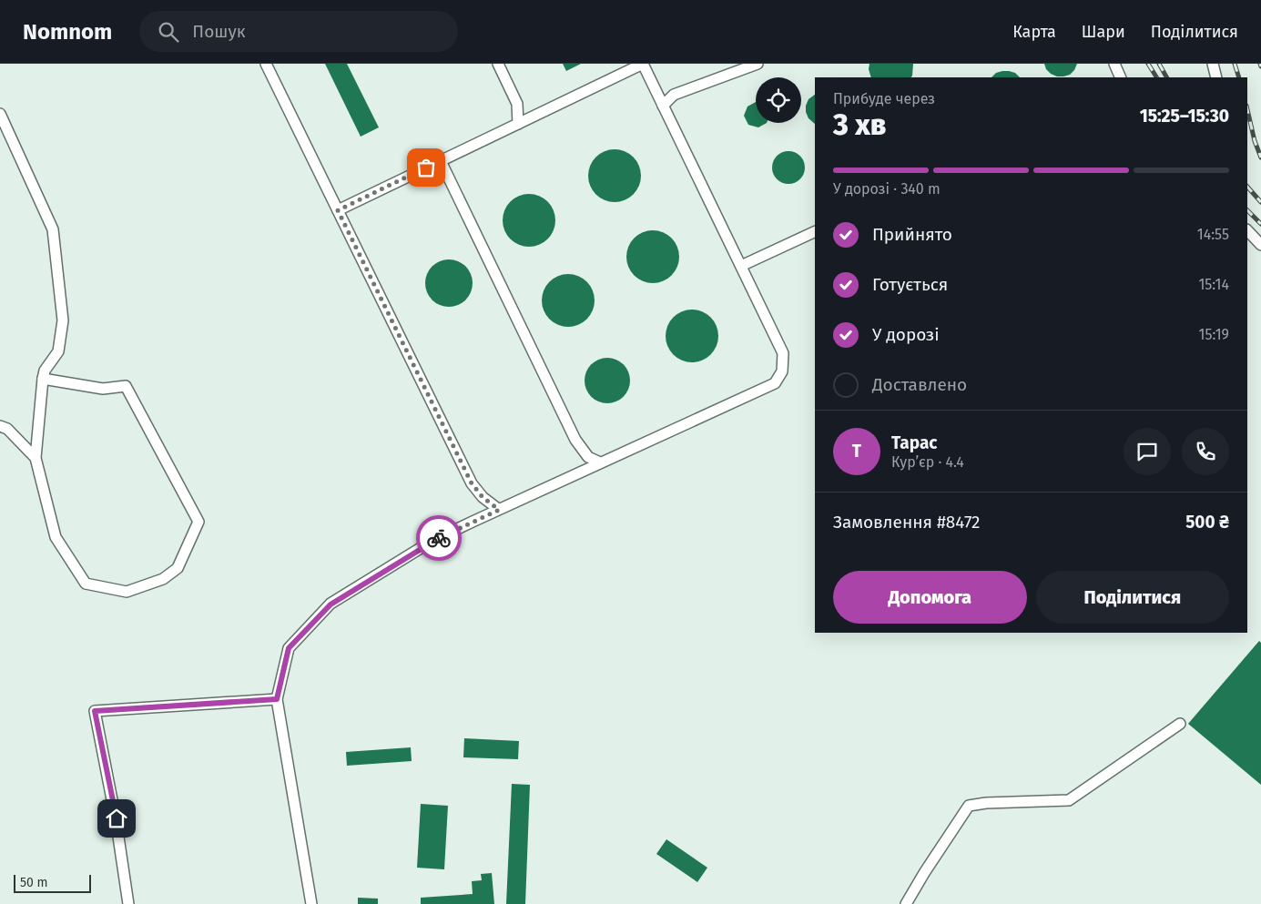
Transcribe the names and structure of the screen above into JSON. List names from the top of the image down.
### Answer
{
  "scale_bar": "50 m",
  "page": {
    "header": "Nomnom",
    "search": "Пошук",
    "nav": ["Карта", "Шари", "Поділитися"],
    "heading": ["3 хв", "Прибуде через", "15:25–15:30"],
    "panel": [
      "Тарас",
      "Кур’єр · 4.4",
      "Замовлення #8472",
      "500 ₴"
    ],
    "bar": "У дорозі · 340 m",
    "list": [
      ["Прийнято", "14:55"],
      ["Готується", "15:14"],
      ["У дорозі", "15:19"],
      "Доставлено"
    ],
    "round": "Т",
    "buttons": ["Допомога", "Поділитися"],
    "scale": "50 m"
  }
}
